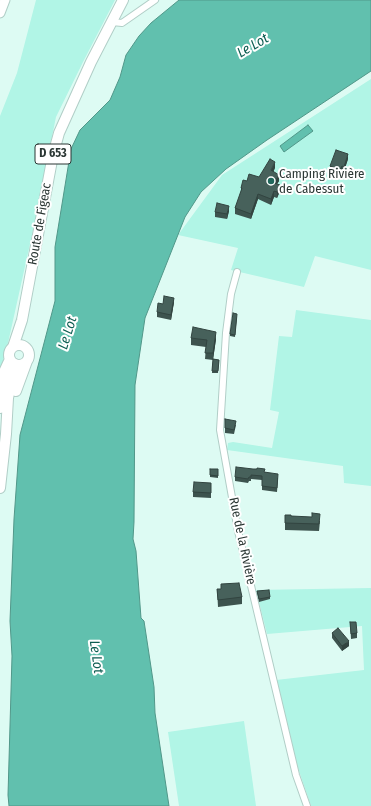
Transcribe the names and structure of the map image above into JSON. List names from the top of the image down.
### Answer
{
  "streets": {
    "main road": ["D 653", "Route de Figeac"],
    "street": ["Rue de la Rivière"]
  },
  "water": ["Le Lot"],
  "places": ["Camping Rivière de Cabessut"]
}
